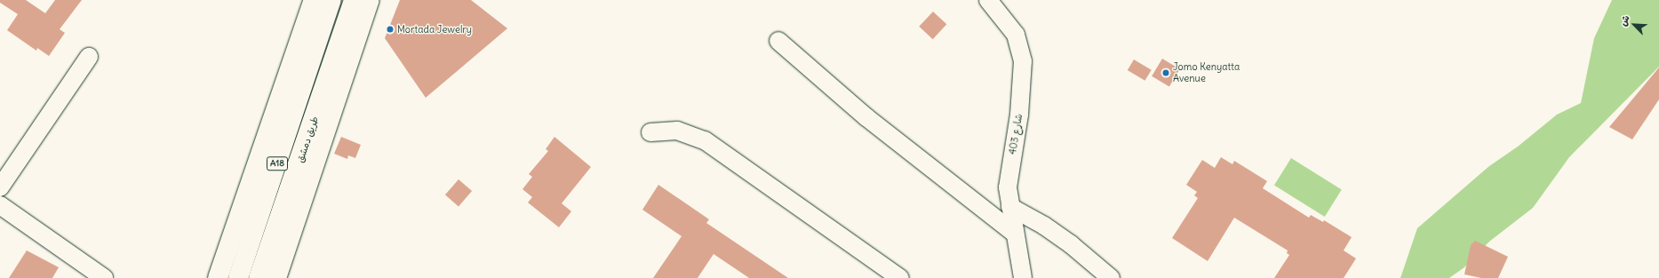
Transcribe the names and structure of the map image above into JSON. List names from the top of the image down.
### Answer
{
  "streets": {
    "highway": ["طريق دمشق", "A18"],
    "street": ["شارع 403"]
  },
  "places": ["Mortada Jewelry", "Jomo Kenyatta Avenue"],
  "north": "top left"
}
